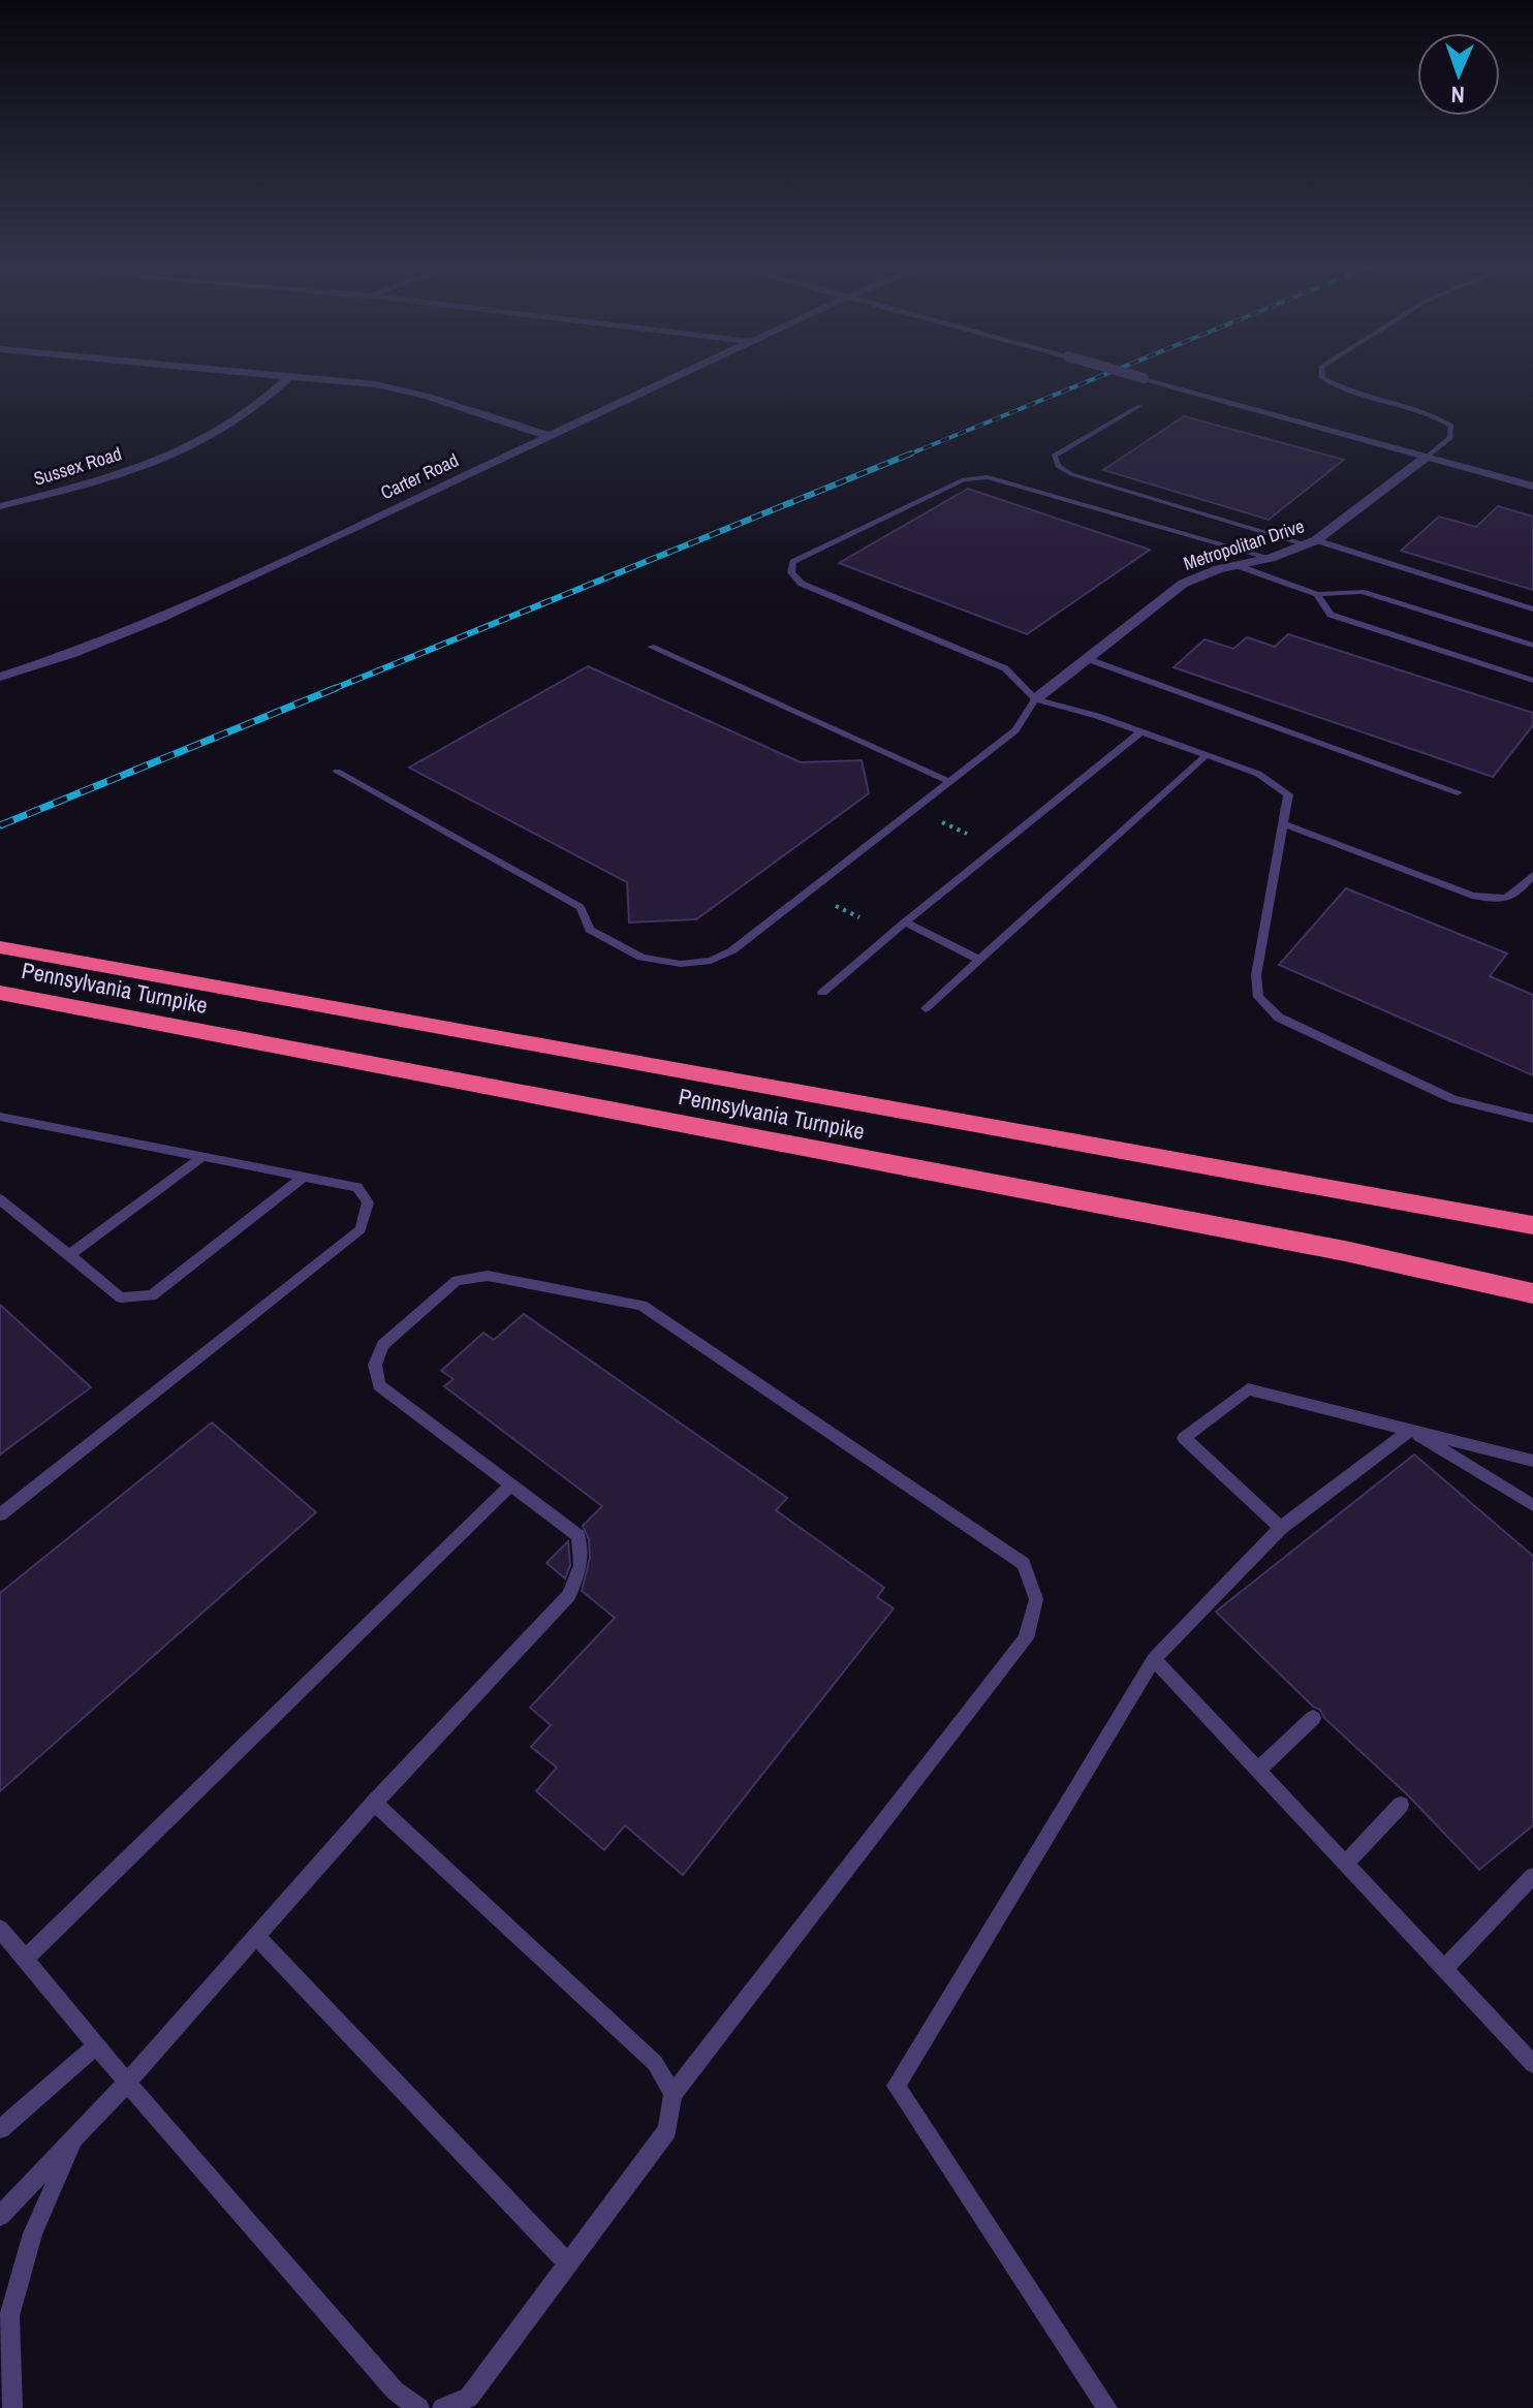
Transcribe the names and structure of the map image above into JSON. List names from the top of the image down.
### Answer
{
  "streets": {
    "highway": ["Pennsylvania Turnpike"],
    "street": ["Sussex Road", "Carter Road", "Metropolitan Drive"]
  },
  "north": "bottom"
}
